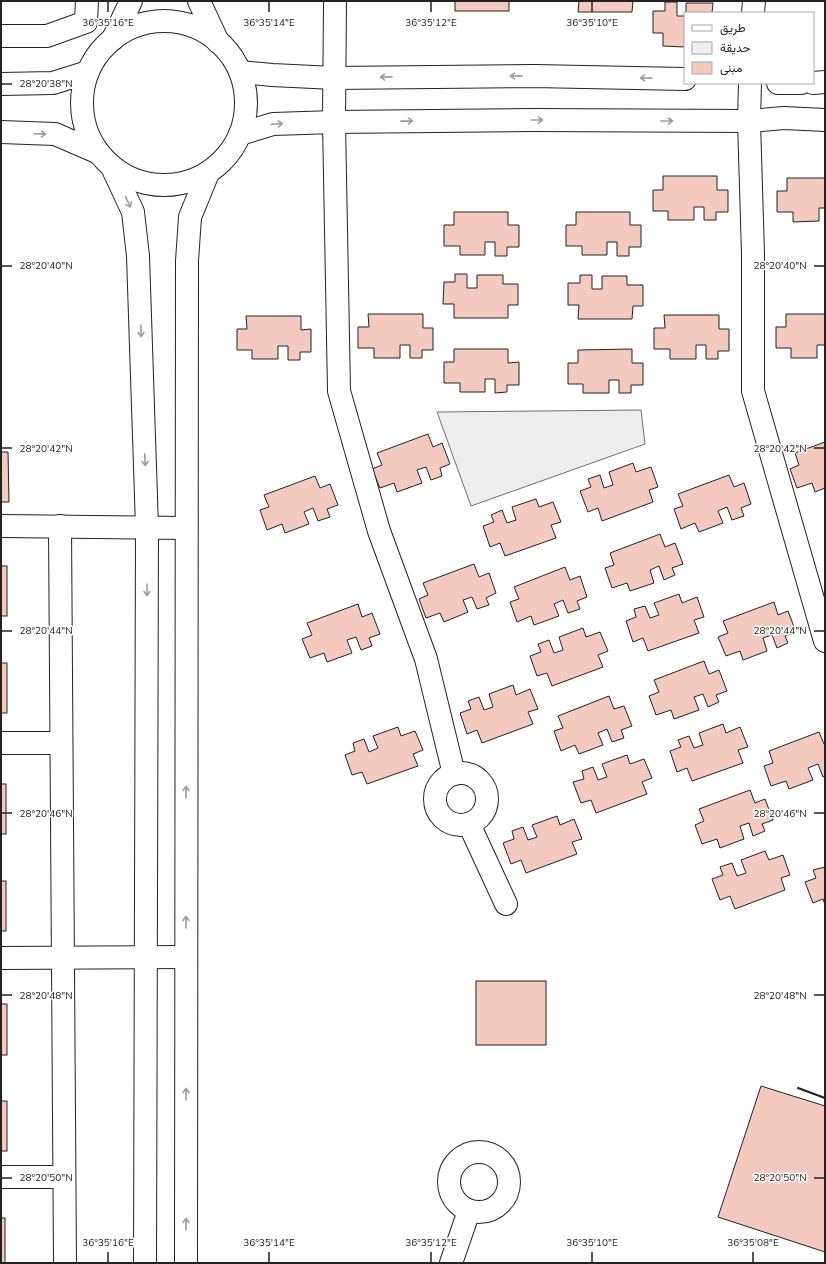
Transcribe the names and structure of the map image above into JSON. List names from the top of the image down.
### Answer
{
  "legend": ["طريق", "حديقة", "مبنى"],
  "coordinates": [
    "36°35'16\"E",
    "36°35'14\"E",
    "36°35'12\"E",
    "36°35'10\"E",
    "28°20'38\"N",
    "28°20'40\"N",
    "28°20'42\"N",
    "28°20'44\"N",
    "28°20'46\"N",
    "28°20'48\"N",
    "28°20'50\"N",
    "36°35'08\"E"
  ]
}
